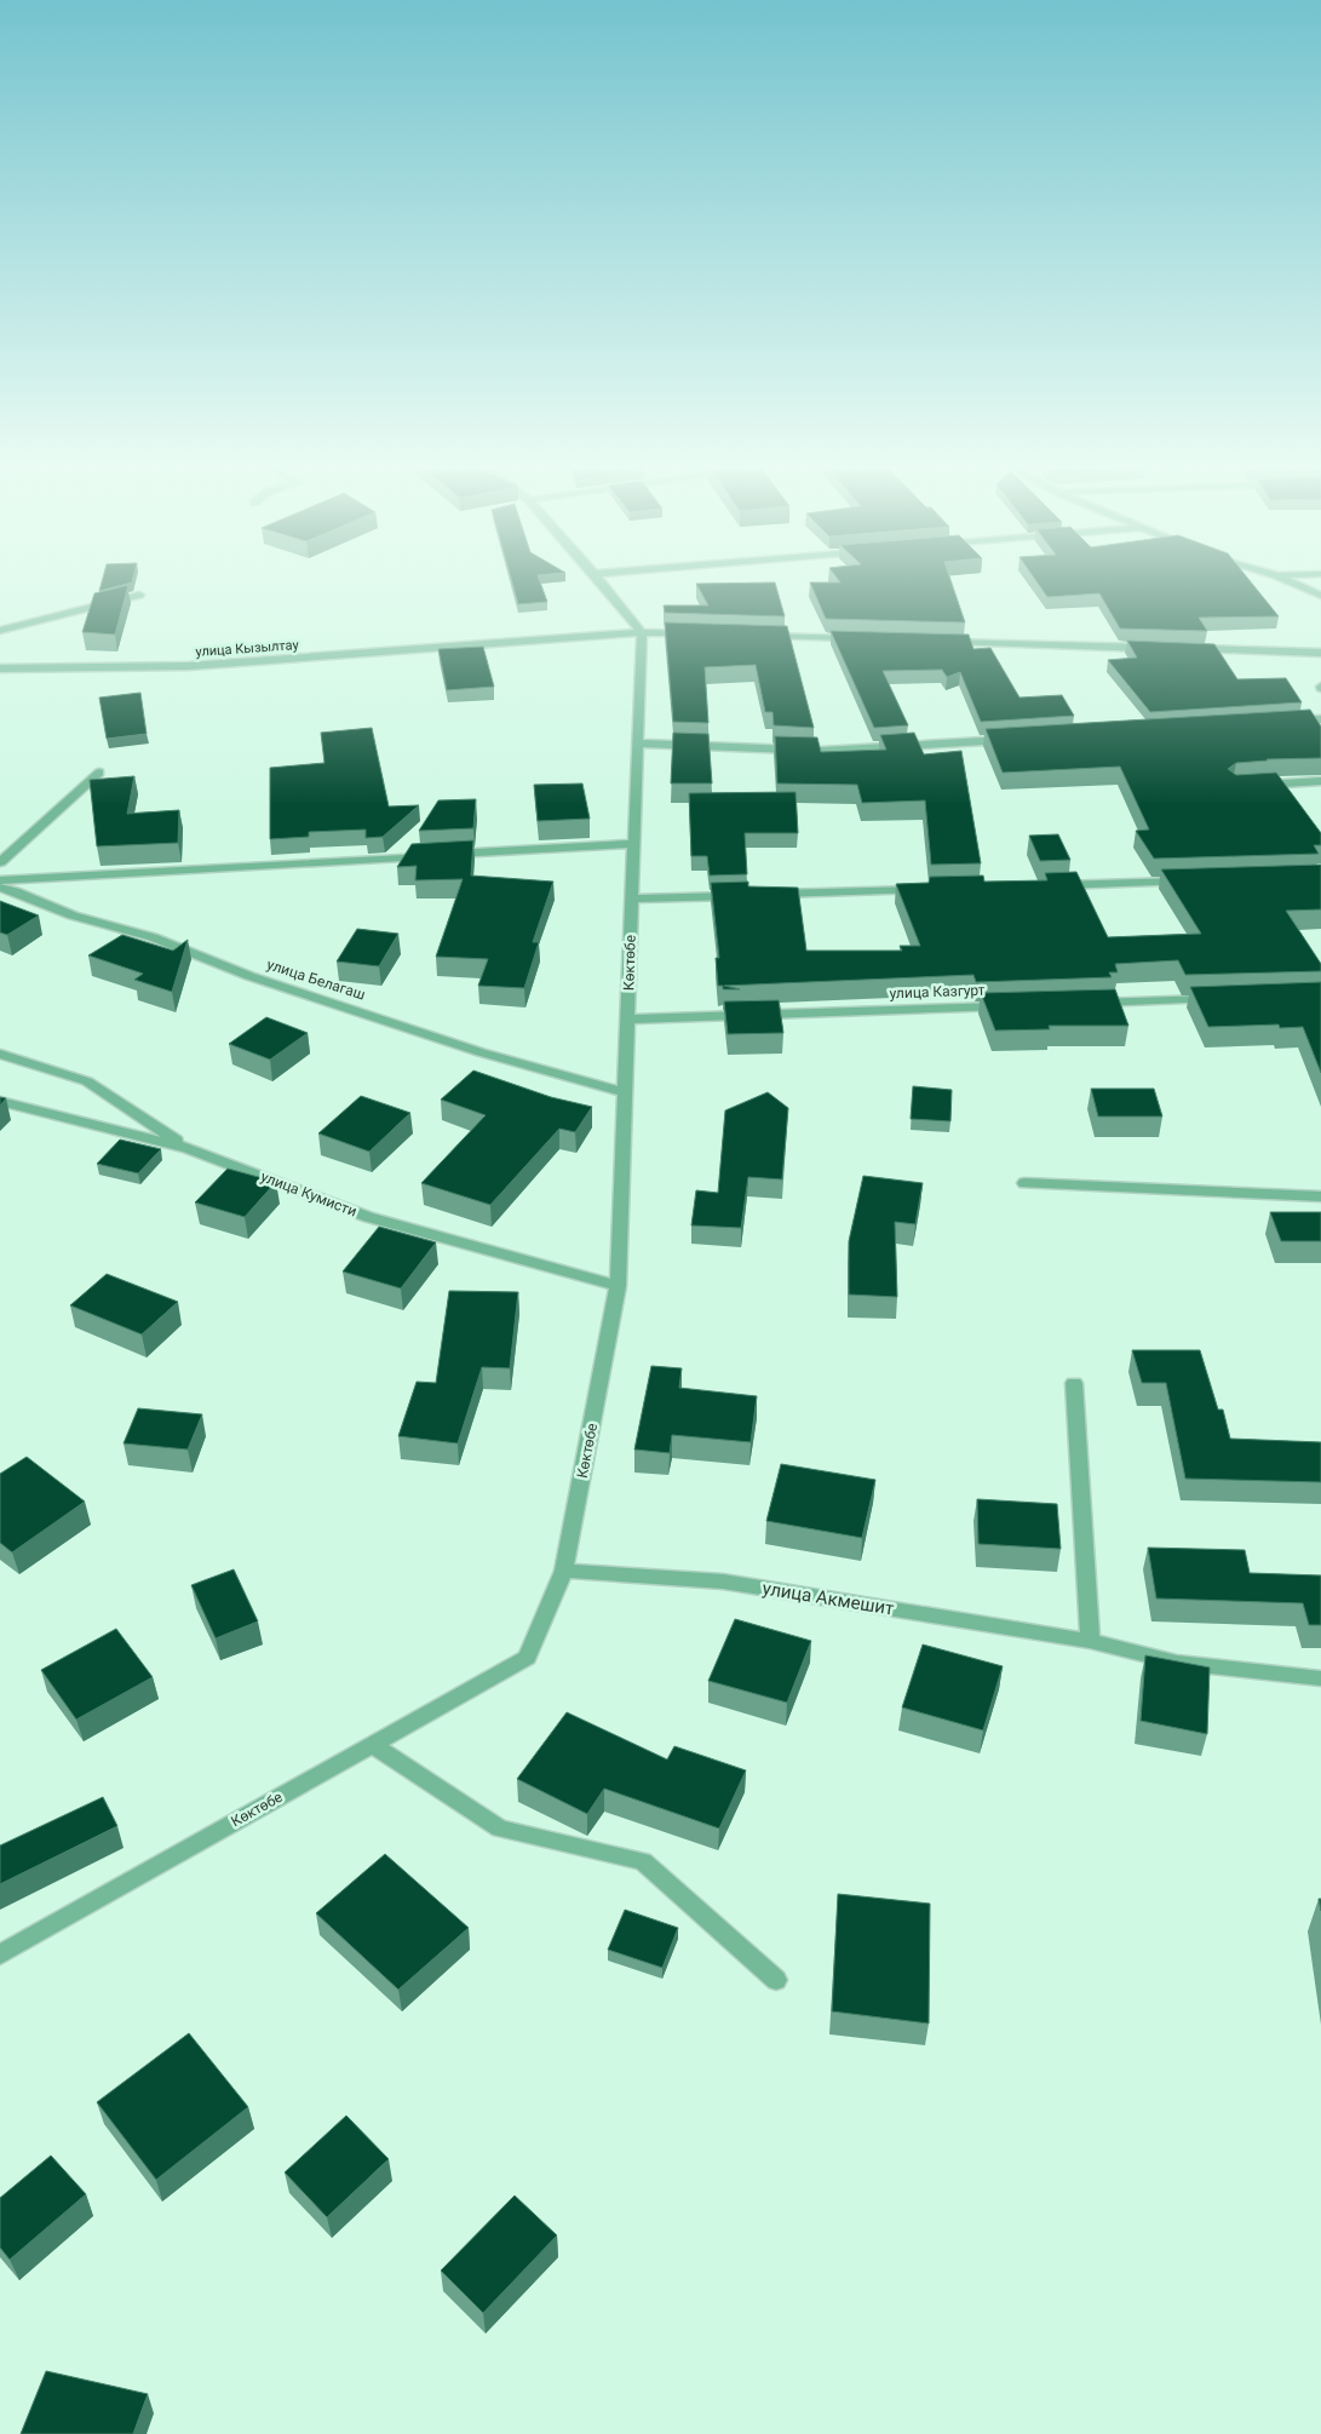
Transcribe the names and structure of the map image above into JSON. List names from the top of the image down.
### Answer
{
  "streets": {
    "street": [
      "улица Кызылтау",
      "Көктөбе",
      "улица Белагаш",
      "улица Казгурт",
      "улица Кумисти",
      "улица Акмешит"
    ]
  },
  "crossings": [
    ["улица Кызылтау", "Көктөбе"],
    ["Көктөбе", "улица Белагаш"],
    ["Көктөбе", "улица Казгурт"],
    ["Көктөбе", "улица Кумисти"],
    ["Көктөбе", "улица Акмешит"]
  ]
}
